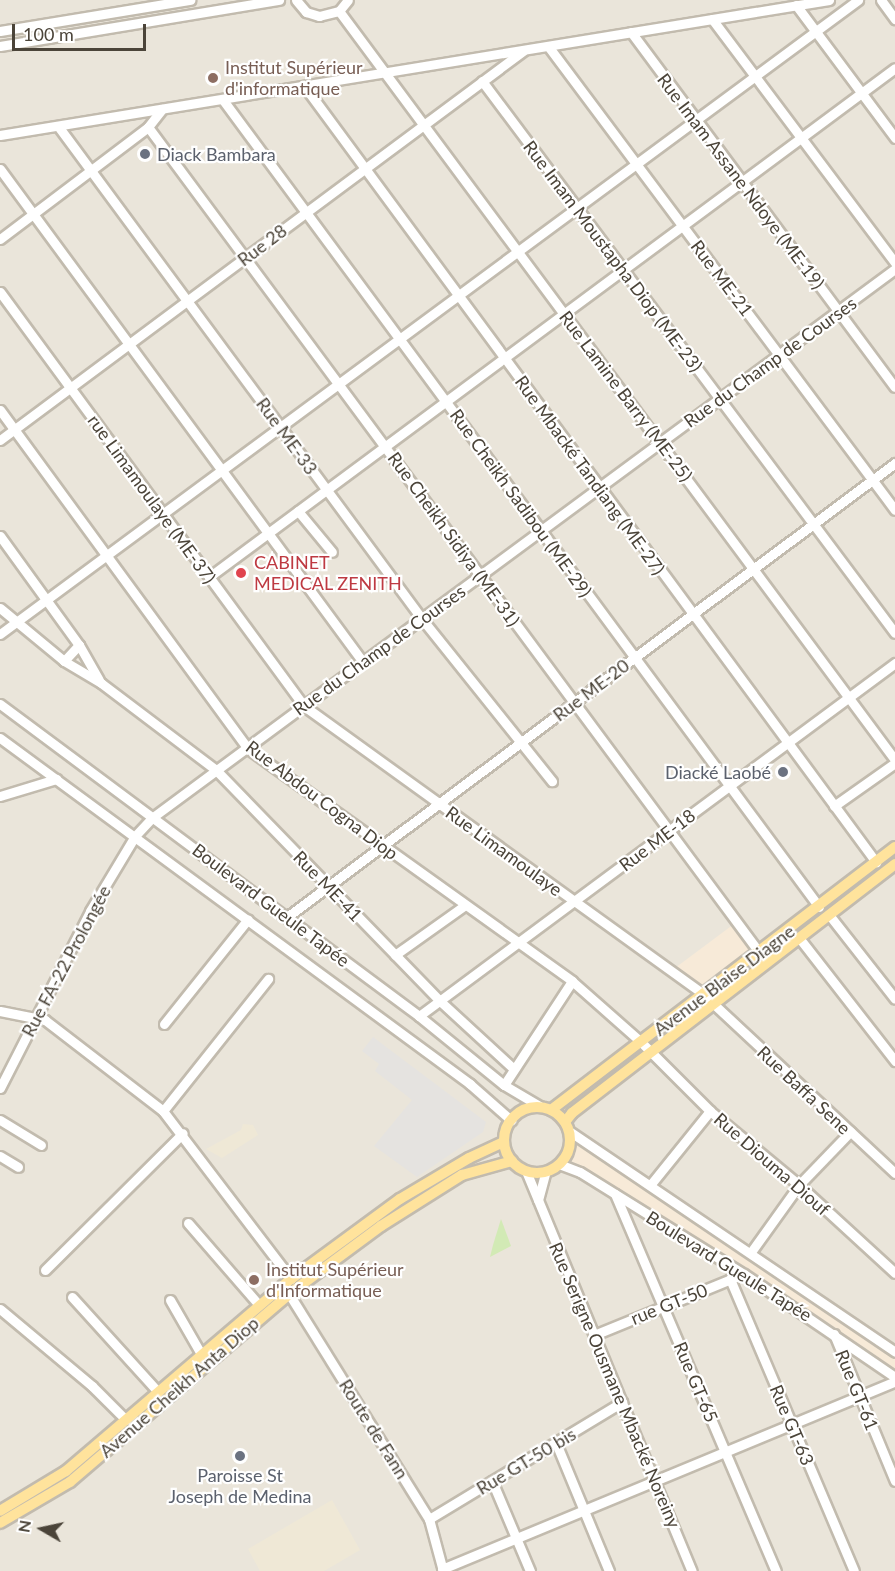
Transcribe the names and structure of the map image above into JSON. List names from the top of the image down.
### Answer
{
  "streets": {
    "main road": ["Avenue Blaise Diagne", "Avenue Cheikh Anta Diop"],
    "street": [
      "Rue Imam Assane Ndoye (ME-19)",
      "Rue 28",
      "Rue Imam Moustapha Diop (ME-23)",
      "Rue ME-21",
      "Rue du Champ de Courses",
      "Rue Lamine Barry (ME-25)",
      "Rue ME-33",
      "Rue Mbacké Tandiang (ME-27)",
      "rue Limamoulaye (ME-37)",
      "Rue Cheikh Sadibou (ME-29)",
      "Rue Cheikh Sidiya (ME-31)",
      "Rue ME-20",
      "Rue Abdou Cogna Diop",
      "Rue ME-18",
      "Rue Limamoulaye",
      "Rue ME-41",
      "Boulevard Gueule Tapée",
      "Rue FA-22 Prolongée",
      "Rue Baffa Sene",
      "Rue Diouma Diouf",
      "rue GT-50",
      "Rue GT-65",
      "Rue Serigne Ousmane Mbacké Noreiny",
      "Rue GT-61",
      "Rue GT-63",
      "Route de Fann",
      "Rue GT-50 bis"
    ]
  },
  "crossings": [
    ["Rue Imam Assane Ndoye (ME-19)", "Rue du Champ de Courses"],
    ["Rue 28", "Rue Imam Moustapha Diop (ME-23)"],
    ["Rue 28", "Rue Lamine Barry (ME-25)"],
    ["Rue 28", "Rue ME-33"],
    ["Rue 28", "Rue Mbacké Tandiang (ME-27)"],
    ["Rue 28", "rue Limamoulaye (ME-37)"],
    ["Rue 28", "Rue Cheikh Sadibou (ME-29)"],
    ["Rue 28", "Rue Cheikh Sidiya (ME-31)"],
    ["Rue 28", "Rue Abdou Cogna Diop"],
    ["Rue Imam Moustapha Diop (ME-23)", "Rue du Champ de Courses"],
    ["Rue Imam Moustapha Diop (ME-23)", "Rue ME-20"],
    ["Rue ME-21", "Rue du Champ de Courses"],
    ["Rue ME-21", "Rue ME-20"],
    ["Rue du Champ de Courses", "Rue Lamine Barry (ME-25)"],
    ["Rue du Champ de Courses", "Rue ME-33"],
    ["Rue du Champ de Courses", "Rue Mbacké Tandiang (ME-27)"],
    ["Rue du Champ de Courses", "rue Limamoulaye (ME-37)"],
    ["Rue du Champ de Courses", "Rue Cheikh Sadibou (ME-29)"],
    ["Rue du Champ de Courses", "Rue Cheikh Sidiya (ME-31)"],
    ["Rue du Champ de Courses", "Rue Abdou Cogna Diop"],
    ["Rue du Champ de Courses", "Rue Limamoulaye"],
    ["Rue du Champ de Courses", "Rue ME-41"],
    ["Rue du Champ de Courses", "Boulevard Gueule Tapée"],
    ["Rue du Champ de Courses", "Rue FA-22 Prolongée"],
    ["Rue Lamine Barry (ME-25)", "Rue ME-20"],
    ["Rue Lamine Barry (ME-25)", "Rue ME-18"],
    ["Rue ME-33", "Rue ME-20"],
    ["Rue Mbacké Tandiang (ME-27)", "Rue ME-20"],
    ["Rue Mbacké Tandiang (ME-27)", "Rue ME-18"],
    ["Rue Mbacké Tandiang (ME-27)", "Avenue Blaise Diagne"],
    ["rue Limamoulaye (ME-37)", "Rue Limamoulaye"],
    ["Rue Cheikh Sadibou (ME-29)", "Rue ME-20"],
    ["Rue Cheikh Sadibou (ME-29)", "Rue ME-18"],
    ["Rue Cheikh Sadibou (ME-29)", "Avenue Blaise Diagne"],
    ["Rue Cheikh Sidiya (ME-31)", "Rue ME-20"],
    ["Rue Cheikh Sidiya (ME-31)", "Rue ME-18"],
    ["Rue Cheikh Sidiya (ME-31)", "Avenue Blaise Diagne"],
    ["Rue ME-20", "Rue Abdou Cogna Diop"],
    ["Rue ME-20", "Rue Limamoulaye"],
    ["Rue ME-20", "Rue ME-41"],
    ["Rue ME-20", "Boulevard Gueule Tapée"],
    ["Rue Abdou Cogna Diop", "Rue ME-18"],
    ["Rue Abdou Cogna Diop", "Avenue Blaise Diagne"],
    ["Rue Abdou Cogna Diop", "Rue Diouma Diouf"],
    ["Rue ME-18", "Rue Limamoulaye"],
    ["Rue ME-18", "Rue ME-41"],
    ["Rue ME-18", "Boulevard Gueule Tapée"],
    ["Rue Limamoulaye", "Avenue Blaise Diagne"],
    ["Rue Limamoulaye", "Rue Baffa Sene"],
    ["Boulevard Gueule Tapée", "Rue FA-22 Prolongée"],
    ["Boulevard Gueule Tapée", "Avenue Blaise Diagne"],
    ["Boulevard Gueule Tapée", "rue GT-50"],
    ["Boulevard Gueule Tapée", "Rue GT-65"],
    ["Boulevard Gueule Tapée", "Avenue Cheikh Anta Diop"],
    ["Boulevard Gueule Tapée", "Rue GT-61"],
    ["Avenue Blaise Diagne", "Rue Baffa Sene"],
    ["Avenue Blaise Diagne", "Rue Diouma Diouf"],
    ["Avenue Blaise Diagne", "Avenue Cheikh Anta Diop"],
    ["rue GT-50", "Rue GT-65"],
    ["rue GT-50", "Rue Serigne Ousmane Mbacké Noreiny"],
    ["rue GT-50", "Rue GT-63"],
    ["Rue Serigne Ousmane Mbacké Noreiny", "Rue GT-50 bis"],
    ["Avenue Cheikh Anta Diop", "Route de Fann"],
    ["Route de Fann", "Rue GT-50 bis"]
  ],
  "places": [
    "Institut Supérieur d'informatique",
    "Diack Bambara",
    "CABINET MEDICAL ZENITH",
    "Diacké Laobé",
    "Institut Supérieur d'Informatique",
    "Paroisse St Joseph de Medina"
  ],
  "scale_bar": "100 m",
  "north": "left"
}
